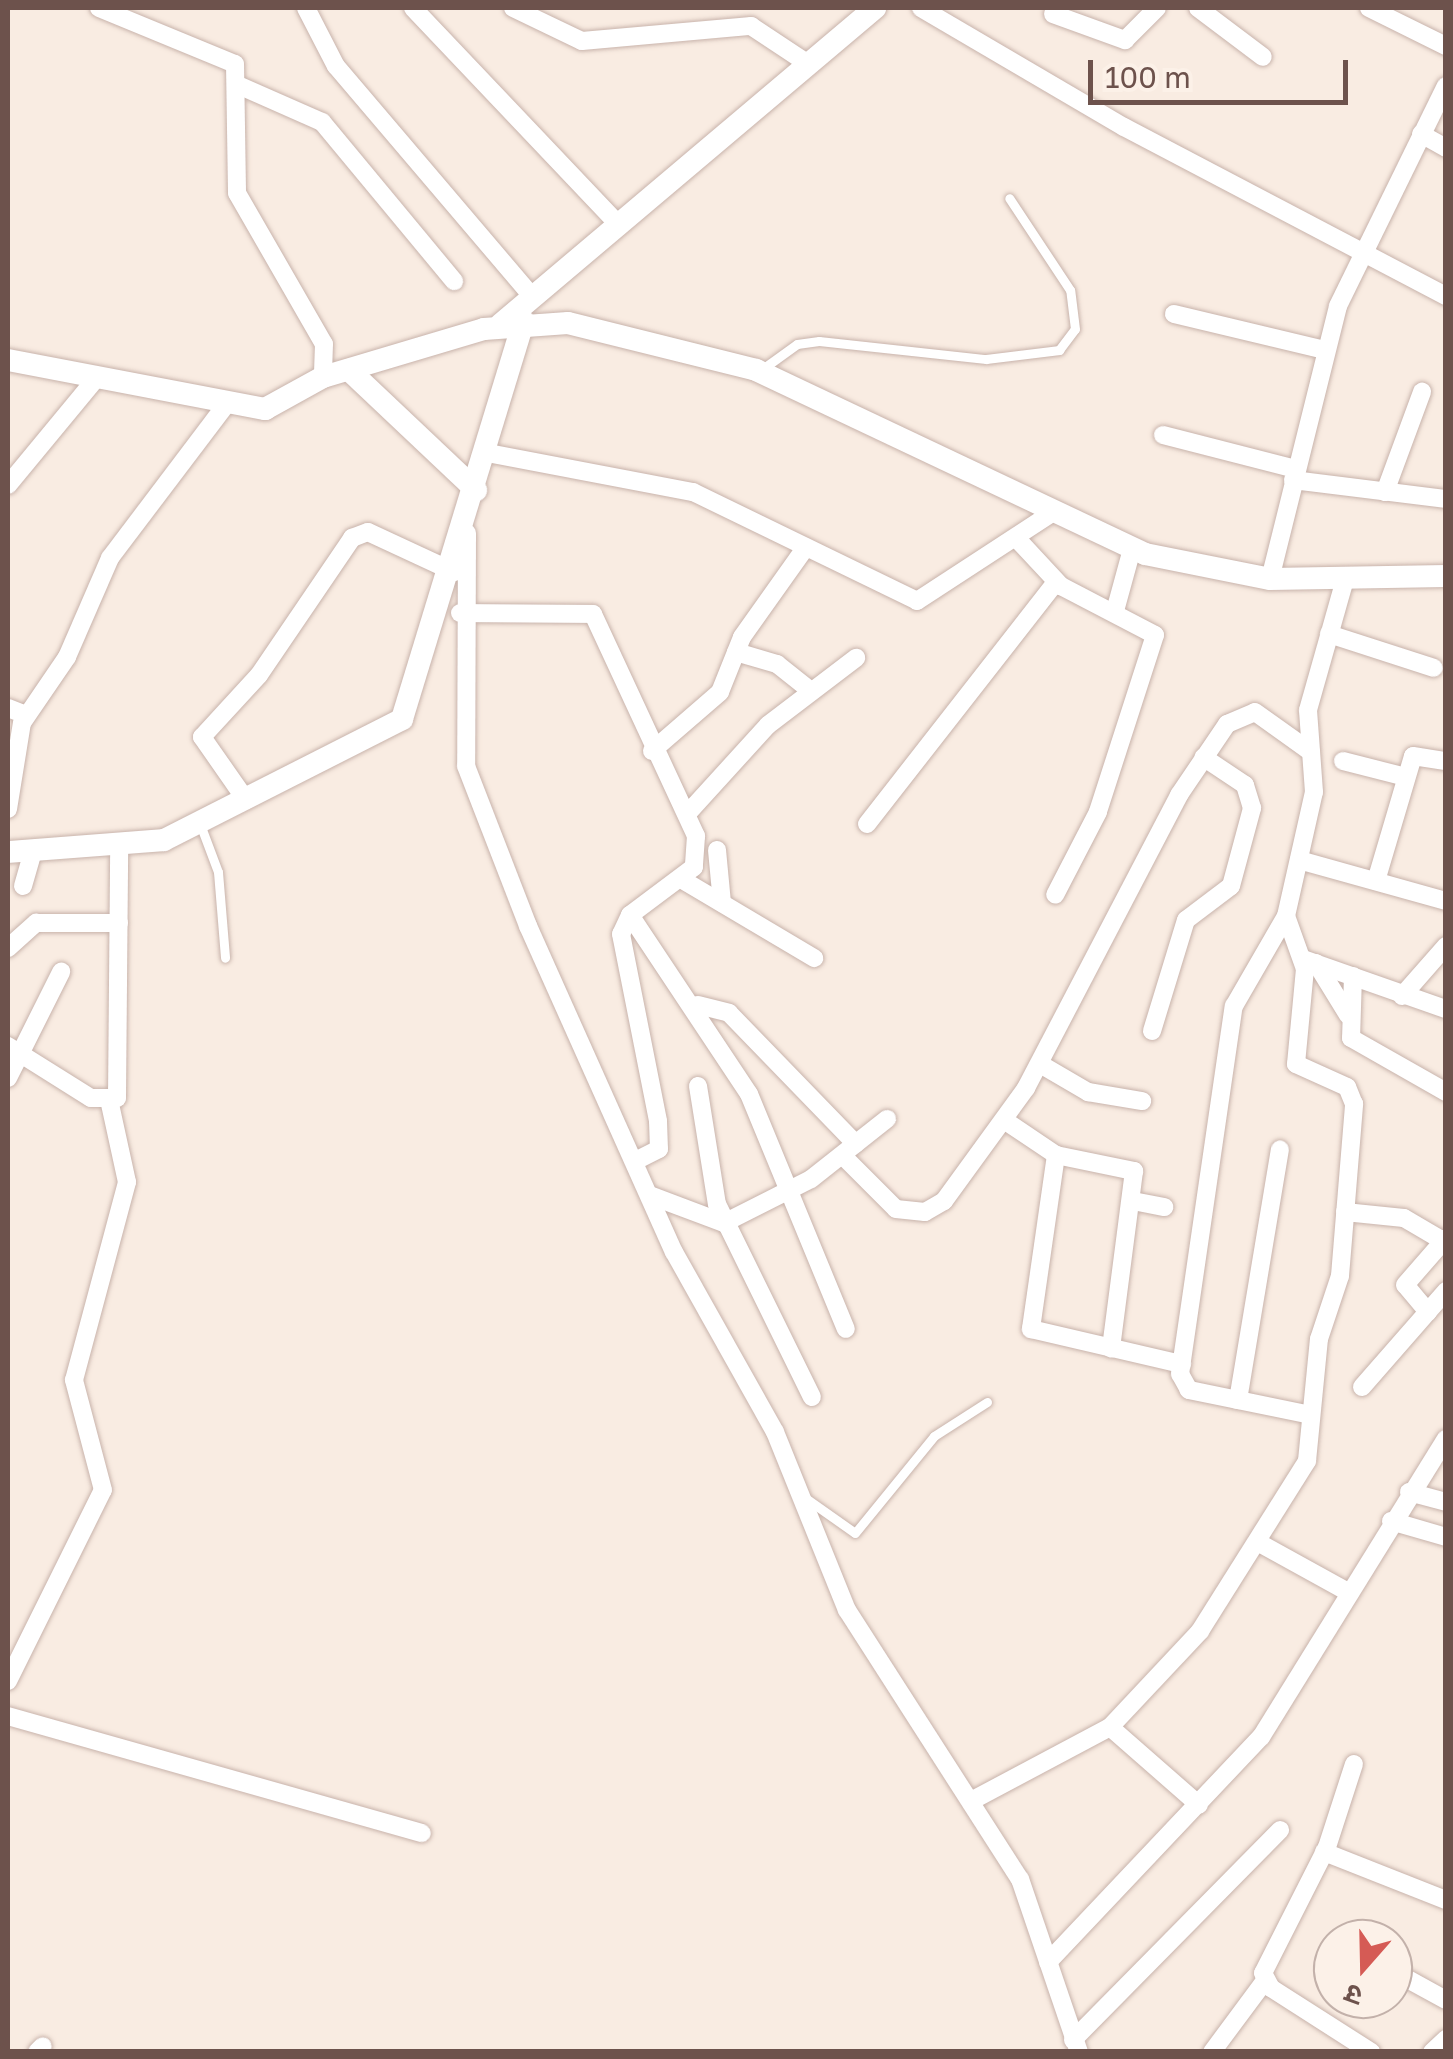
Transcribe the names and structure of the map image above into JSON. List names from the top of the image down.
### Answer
{
  "scale_bar": "100 m",
  "north": "bottom"
}
